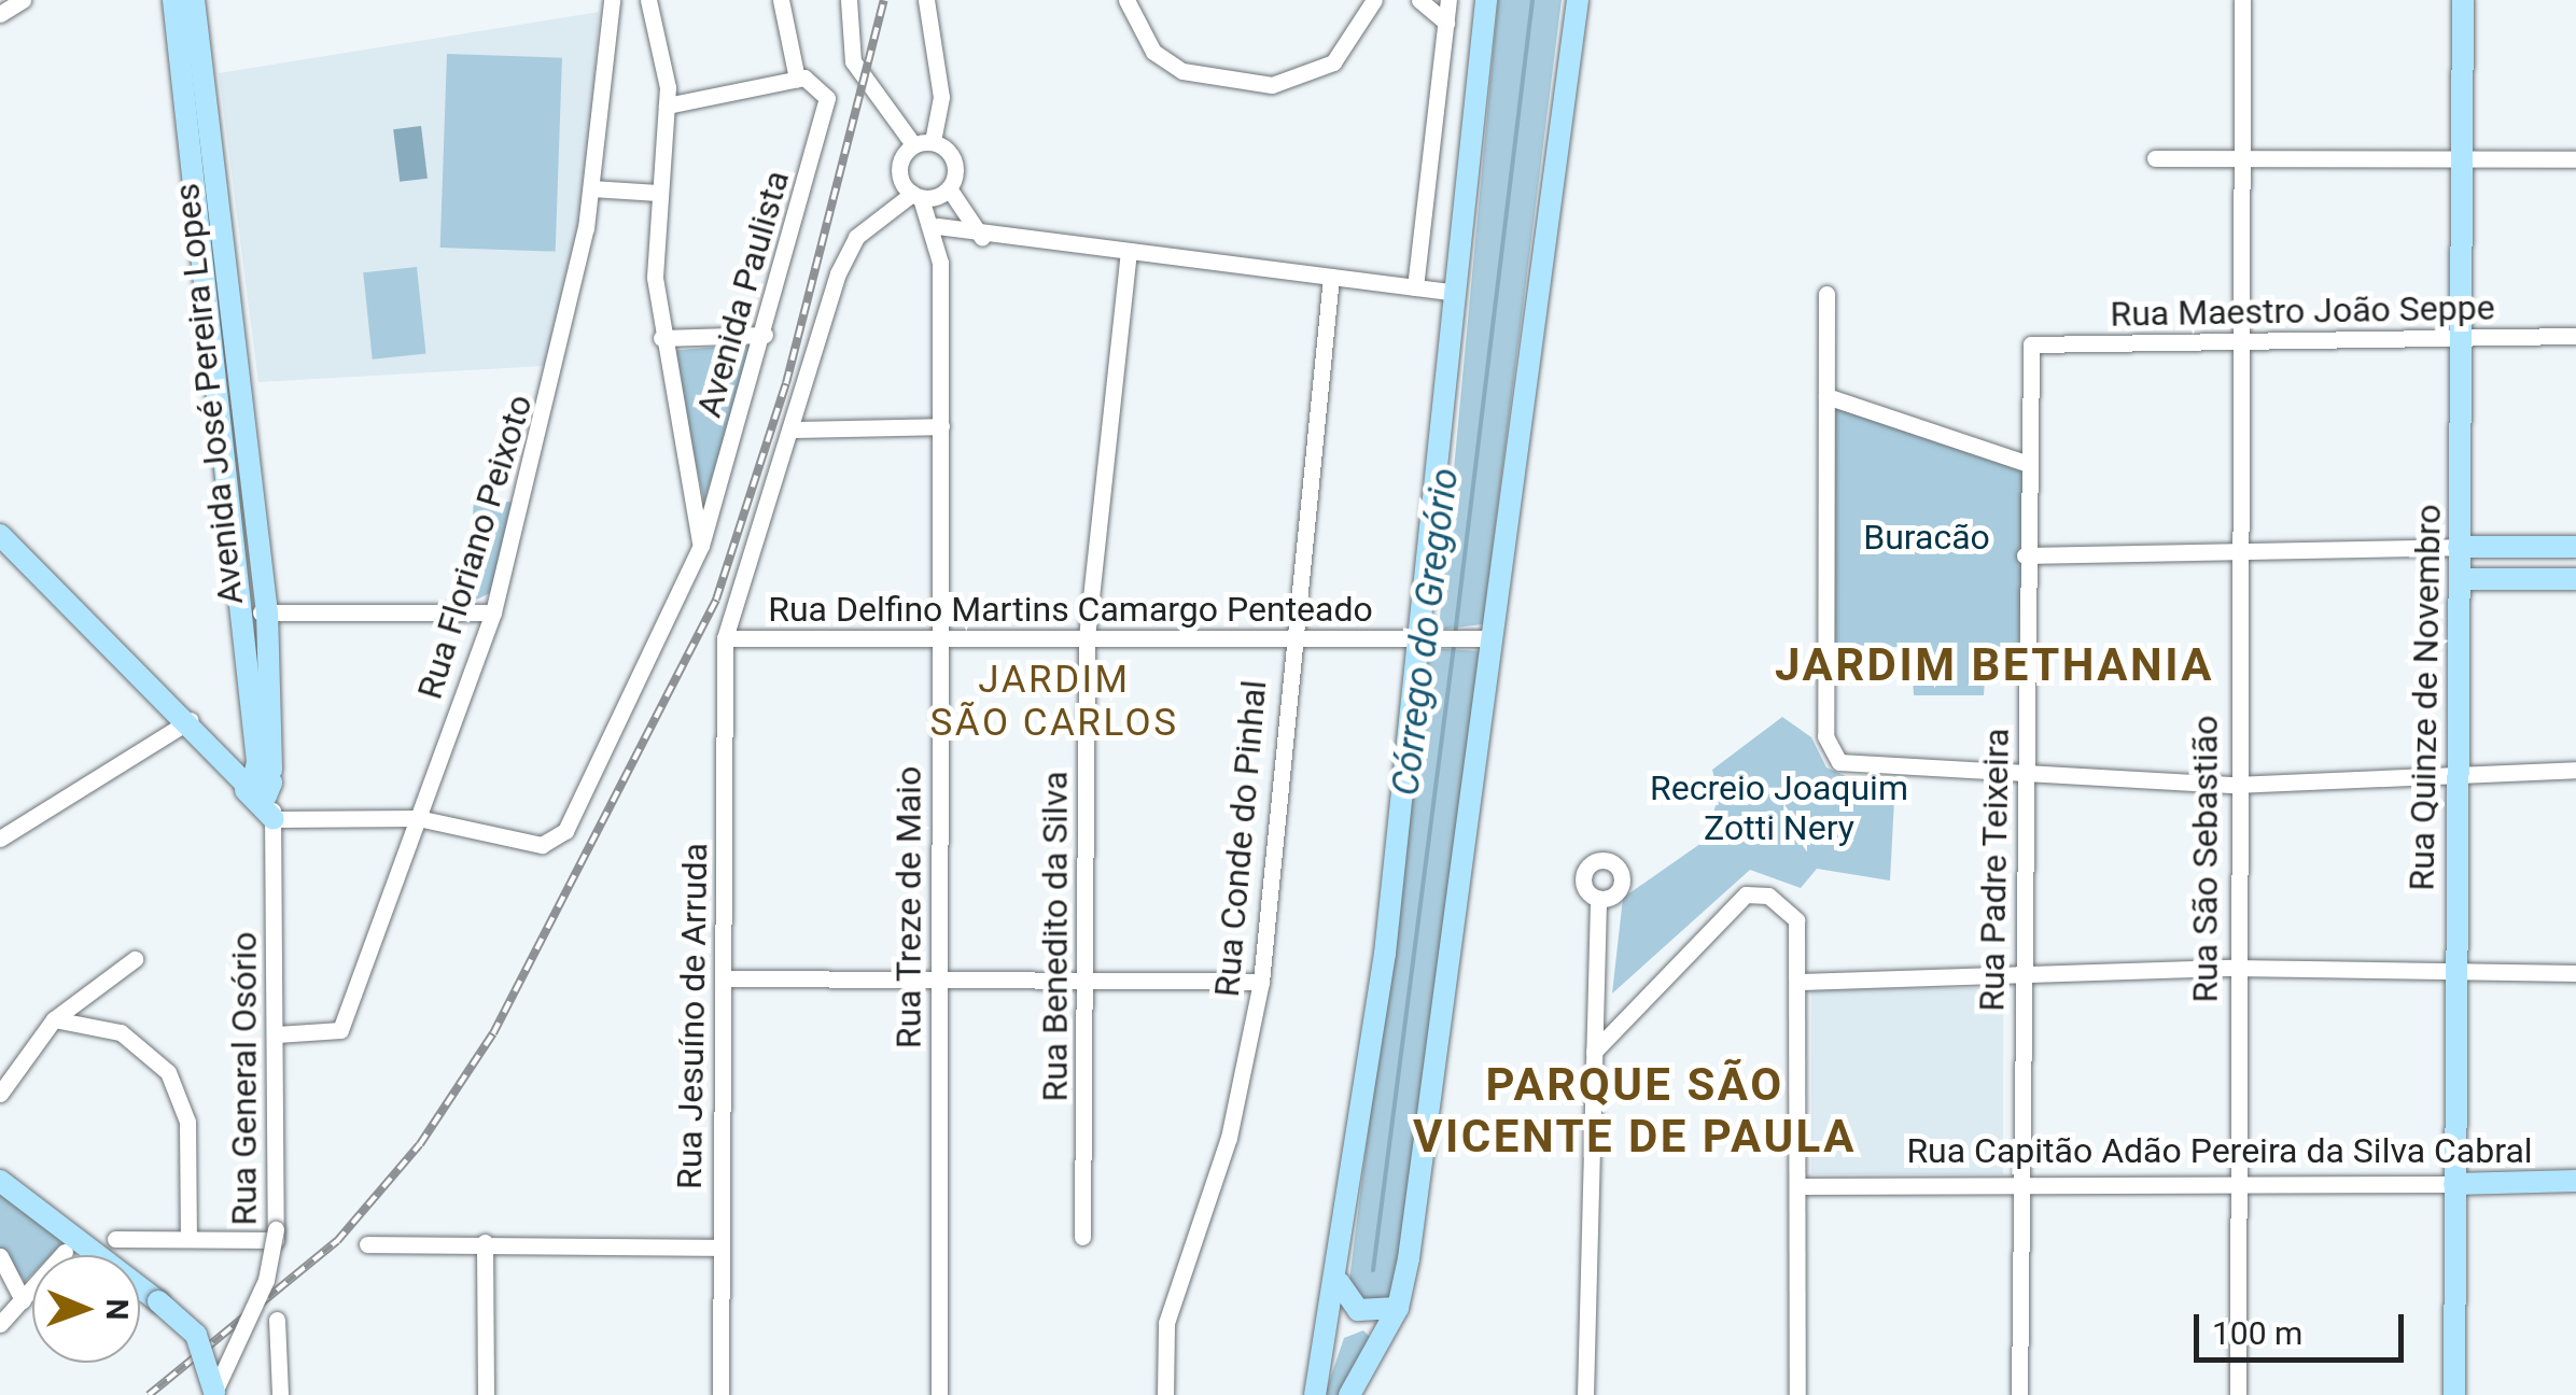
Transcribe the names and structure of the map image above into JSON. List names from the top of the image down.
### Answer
{
  "streets": {
    "main road": ["Avenida José Pereira Lopes", "Rua Quinze de Novembro", "Rua Capitão Adão Pereira da Silva Cabral"],
    "street": [
      "Avenida Paulista",
      "Rua Maestro João Seppe",
      "Rua Floriano Peixoto",
      "Rua Delfino Martins Camargo Penteado",
      "Rua Conde do Pinhal",
      "Rua São Sebastião",
      "Rua Padre Teixeira",
      "Rua Treze de Maio",
      "Rua Benedito da Silva",
      "Rua Jesuíno de Arruda",
      "Rua General Osório"
    ]
  },
  "crossings": [
    ["Avenida Paulista", "Rua Floriano Peixoto"],
    ["Rua Maestro João Seppe", "Rua Quinze de Novembro"],
    ["Rua Maestro João Seppe", "Rua São Sebastião"],
    ["Rua Maestro João Seppe", "Rua Padre Teixeira"],
    ["Rua Floriano Peixoto", "Rua General Osório"],
    ["Rua Delfino Martins Camargo Penteado", "Rua Conde do Pinhal"],
    ["Rua Delfino Martins Camargo Penteado", "Rua Treze de Maio"],
    ["Rua Delfino Martins Camargo Penteado", "Rua Benedito da Silva"],
    ["Rua Delfino Martins Camargo Penteado", "Rua Jesuíno de Arruda"],
    ["Rua Quinze de Novembro", "Rua Capitão Adão Pereira da Silva Cabral"],
    ["Rua São Sebastião", "Rua Capitão Adão Pereira da Silva Cabral"],
    ["Rua Padre Teixeira", "Rua Capitão Adão Pereira da Silva Cabral"]
  ],
  "districts": ["JARDIM BETHANIA", "JARDIM SÃO CARLOS", "PARQUE SÃO VICENTE DE PAULA"],
  "water": ["Córrego do Gregório"],
  "parks": ["Buracão", "Recreio Joaquim Zotti Nery"],
  "scale_bar": "100 m",
  "north": "right"
}
